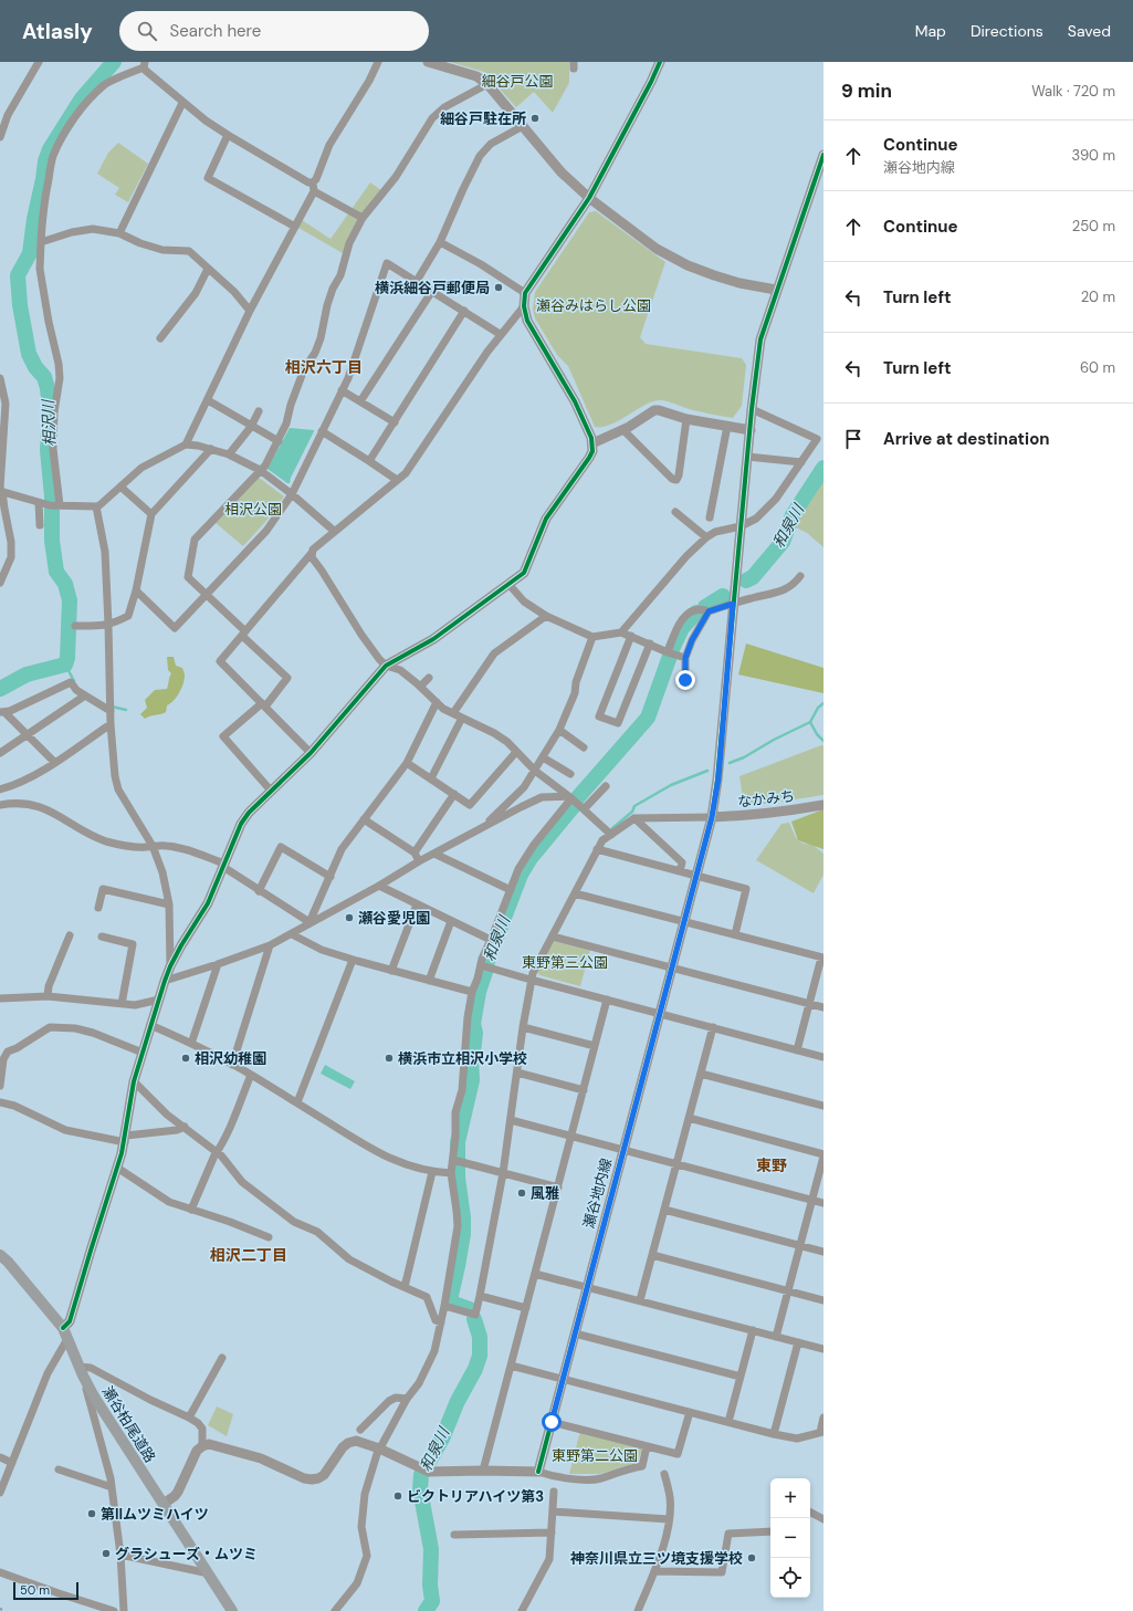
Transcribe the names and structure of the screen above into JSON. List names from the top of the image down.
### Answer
{
  "streets": {
    "main road": ["瀬谷柏尾道路"],
    "street": ["なかみち", "瀬谷地内線"]
  },
  "crossings": [
    ["なかみち", "瀬谷地内線"]
  ],
  "districts": ["相沢六丁目", "東野", "相沢二丁目"],
  "water": ["相沢川", "和泉川"],
  "parks": [
    "細谷戸公園",
    "瀬谷みはらし公園",
    "相沢公園",
    "東野第三公園",
    "東野第二公園"
  ],
  "places": [
    "細谷戸駐在所",
    "横浜細谷戸郵便局",
    "瀬谷愛児園",
    "相沢幼稚園",
    "横浜市立相沢小学校",
    "風雅",
    "ビクトリアハイツ第3",
    "第IIムツミハイツ",
    "グラシューズ・ムツミ",
    "神奈川県立三ツ境支援学校"
  ],
  "scale_bar": "50 m",
  "page": {
    "header": "Atlasly",
    "search": "Search here",
    "nav": ["Map", "Directions", "Saved"],
    "heading": ["9 min", "Walk · 720 m"],
    "list": [
      ["Continue", "瀬谷地内線", "390 m"],
      ["Continue", "250 m"],
      ["Turn left", "20 m"],
      ["Turn left", "60 m"],
      "Arrive at destination"
    ],
    "map_buttons": ["+", "−"],
    "scale": "50 m"
  }
}
